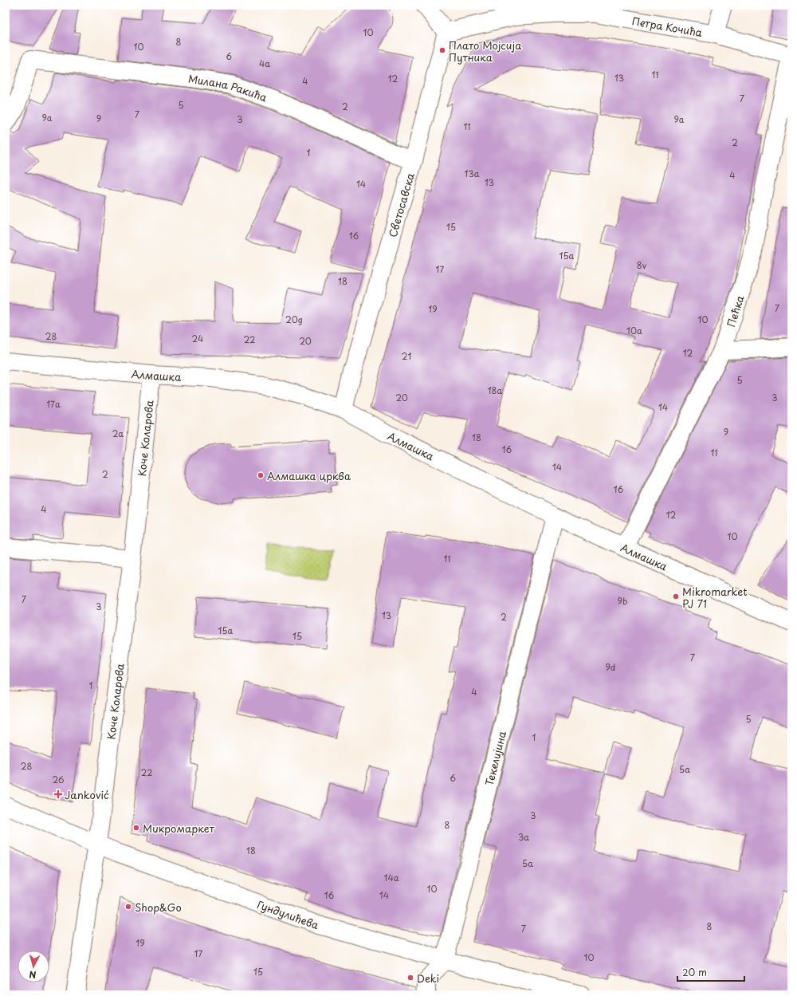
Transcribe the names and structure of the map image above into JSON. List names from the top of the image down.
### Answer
{
  "streets": {
    "street": [
      "Петра Кочића",
      "Милана Ракића",
      "Светосавска",
      "Пећка",
      "Алмашка",
      "Коче Коларова",
      "Текелијина",
      "Гундулићева"
    ]
  },
  "crossings": [
    ["Петра Кочића", "Светосавска"],
    ["Петра Кочића", "Пећка"],
    ["Милана Ракића", "Светосавска"],
    ["Светосавска", "Алмашка"],
    ["Пећка", "Алмашка"],
    ["Алмашка", "Коче Коларова"],
    ["Алмашка", "Текелијина"],
    ["Коче Коларова", "Гундулићева"],
    ["Текелијина", "Гундулићева"]
  ],
  "places": {
    "other": [
      "Плато Мојсија Путника",
      "Алмашка црква",
      "Mikromarket PJ 71",
      "Микромаркет",
      "Shop&Go",
      "Deki"
    ],
    "health": ["Janković"]
  },
  "house_numbers": [
    "10",
    "8",
    "10",
    "6",
    "4a",
    "11",
    "13",
    "12",
    "4",
    "7",
    "5",
    "2",
    "7",
    "9a",
    "9",
    "3",
    "9a",
    "11",
    "2",
    "1",
    "13a",
    "4",
    "13",
    "14",
    "15",
    "16",
    "15a",
    "8v",
    "17",
    "18",
    "7",
    "19",
    "20g",
    "10",
    "10a",
    "28",
    "24",
    "22",
    "20",
    "12",
    "21",
    "5",
    "18a",
    "20",
    "3",
    "17a",
    "14",
    "9",
    "2a",
    "18",
    "16",
    "11",
    "14",
    "2",
    "16",
    "4",
    "12",
    "10",
    "11",
    "7",
    "9b",
    "3",
    "13",
    "2",
    "15a",
    "15",
    "7",
    "9d",
    "1",
    "4",
    "5",
    "1",
    "28",
    "5a",
    "22",
    "6",
    "26",
    "3",
    "8",
    "3a",
    "18",
    "5a",
    "14a",
    "10",
    "16",
    "14",
    "8",
    "7",
    "19",
    "17",
    "10",
    "15"
  ],
  "scale_bar": "20 m",
  "north": "bottom"
}
